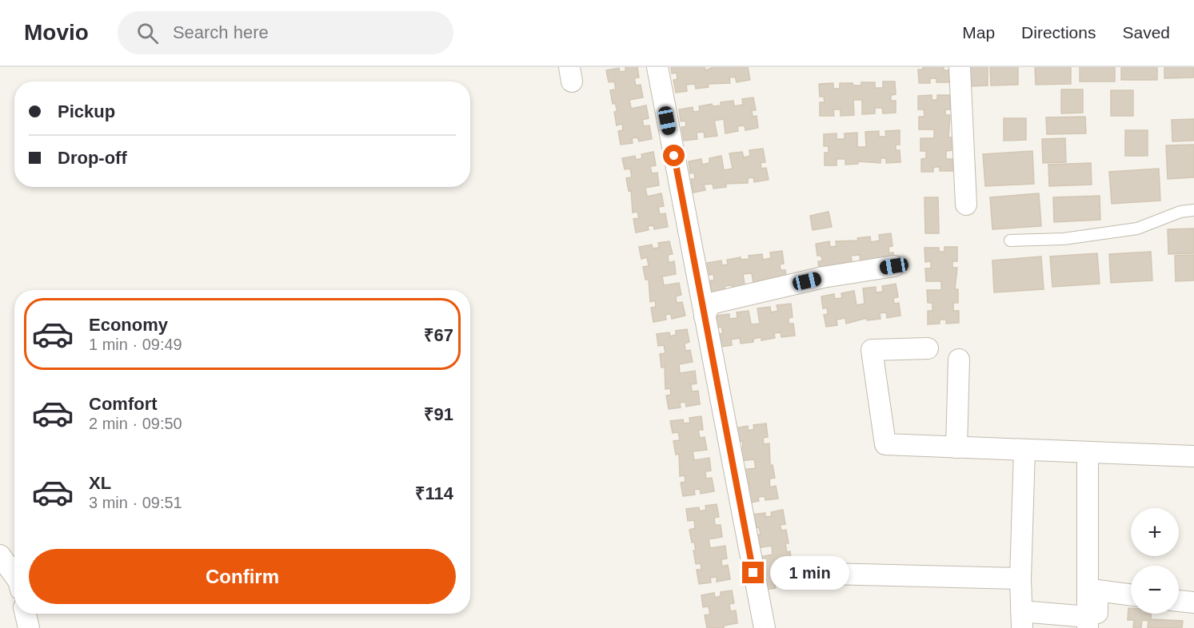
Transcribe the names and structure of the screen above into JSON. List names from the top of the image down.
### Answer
{
  "page": {
    "header": "Movio",
    "search": "Search here",
    "nav": ["Map", "Directions", "Saved"],
    "banner": ["Pickup", "Drop-off"],
    "list": [
      {
        "name": "Economy",
        "note": "1 min · 09:49",
        "value": "₹67"
      },
      {
        "name": "Comfort",
        "note": "2 min · 09:50",
        "value": "₹91"
      },
      {
        "name": "XL",
        "note": "3 min · 09:51",
        "value": "₹114"
      }
    ],
    "map_buttons": ["+", "−"],
    "buttons": "Confirm",
    "bubble": "1 min"
  }
}
